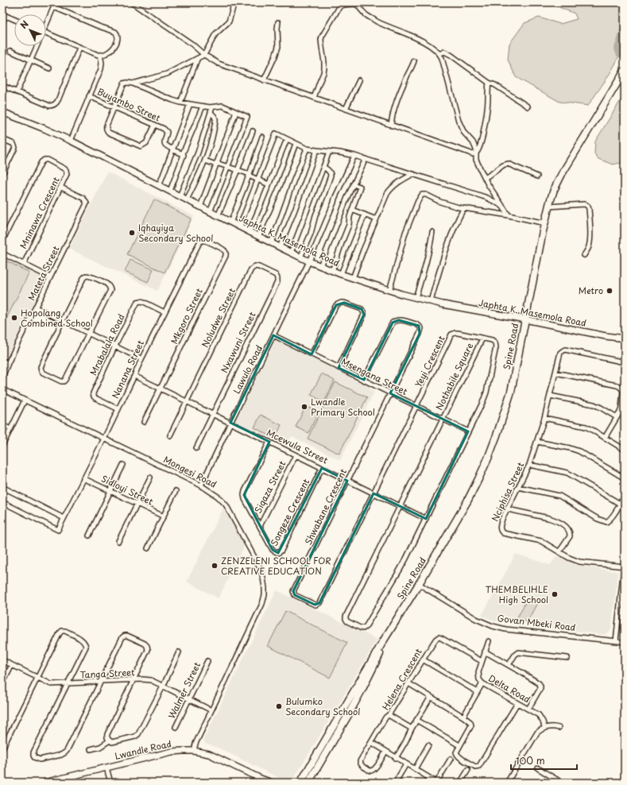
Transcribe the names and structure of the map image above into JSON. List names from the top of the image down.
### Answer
{
  "streets": {
    "main road": ["Japhta K. Masemola Road", "Spine Road", "Lwandle Road"],
    "street": [
      "Buyambo Street",
      "Mninawa Crescent",
      "Mateta Street",
      "Mkgoro Street",
      "Noludwe Street",
      "Nxawuni Street",
      "Mrabalala Road",
      "Yeyi Crescent",
      "Nanana Street",
      "Lawulo Road",
      "Msengana Street",
      "Nothabile Square",
      "Mcewula Street",
      "Mongesi Road",
      "Siqaza Street",
      "Sidloyi Street",
      "Nciphisa Street",
      "Shwabane Crescent",
      "Songeze Crescent",
      "Govan Mbeki Road",
      "Tanga Street",
      "Helena Crescent",
      "Delta Road",
      "Walmer Street"
    ]
  },
  "crossings": [
    ["Mninawa Crescent", "Mateta Street"],
    ["Japhta K. Masemola Road", "Spine Road"],
    ["Japhta K. Masemola Road", "Lawulo Road"],
    ["Mkgoro Street", "Nanana Street"],
    ["Mkgoro Street", "Mcewula Street"],
    ["Noludwe Street", "Nxawuni Street"],
    ["Noludwe Street", "Mcewula Street"],
    ["Nxawuni Street", "Mcewula Street"],
    ["Mrabalala Road", "Nanana Street"],
    ["Spine Road", "Govan Mbeki Road"],
    ["Yeyi Crescent", "Msengana Street"],
    ["Yeyi Crescent", "Nothabile Square"],
    ["Yeyi Crescent", "Shwabane Crescent"],
    ["Nanana Street", "Mcewula Street"],
    ["Nanana Street", "Mongesi Road"],
    ["Nanana Street", "Sidloyi Street"],
    ["Lawulo Road", "Msengana Street"],
    ["Lawulo Road", "Mcewula Street"],
    ["Lawulo Road", "Mongesi Road"],
    ["Msengana Street", "Nothabile Square"],
    ["Msengana Street", "Shwabane Crescent"],
    ["Nothabile Square", "Mcewula Street"],
    ["Mcewula Street", "Siqaza Street"],
    ["Mcewula Street", "Shwabane Crescent"],
    ["Mcewula Street", "Songeze Crescent"],
    ["Mongesi Road", "Tanga Street"],
    ["Mongesi Road", "Lwandle Road"],
    ["Siqaza Street", "Songeze Crescent"],
    ["Tanga Street", "Walmer Street"],
    ["Helena Crescent", "Delta Road"]
  ],
  "places": [
    "Iqhayiya Secondary School",
    "Metro",
    "Hopolang Combined School",
    "Lwandle Primary School",
    "ZENZELENI SCHOOL FOR CREATIVE EDUCATION",
    "THEMBELIHLE High School",
    "Bulumko Secondary School"
  ],
  "scale_bar": "100 m",
  "north": "top left"
}
